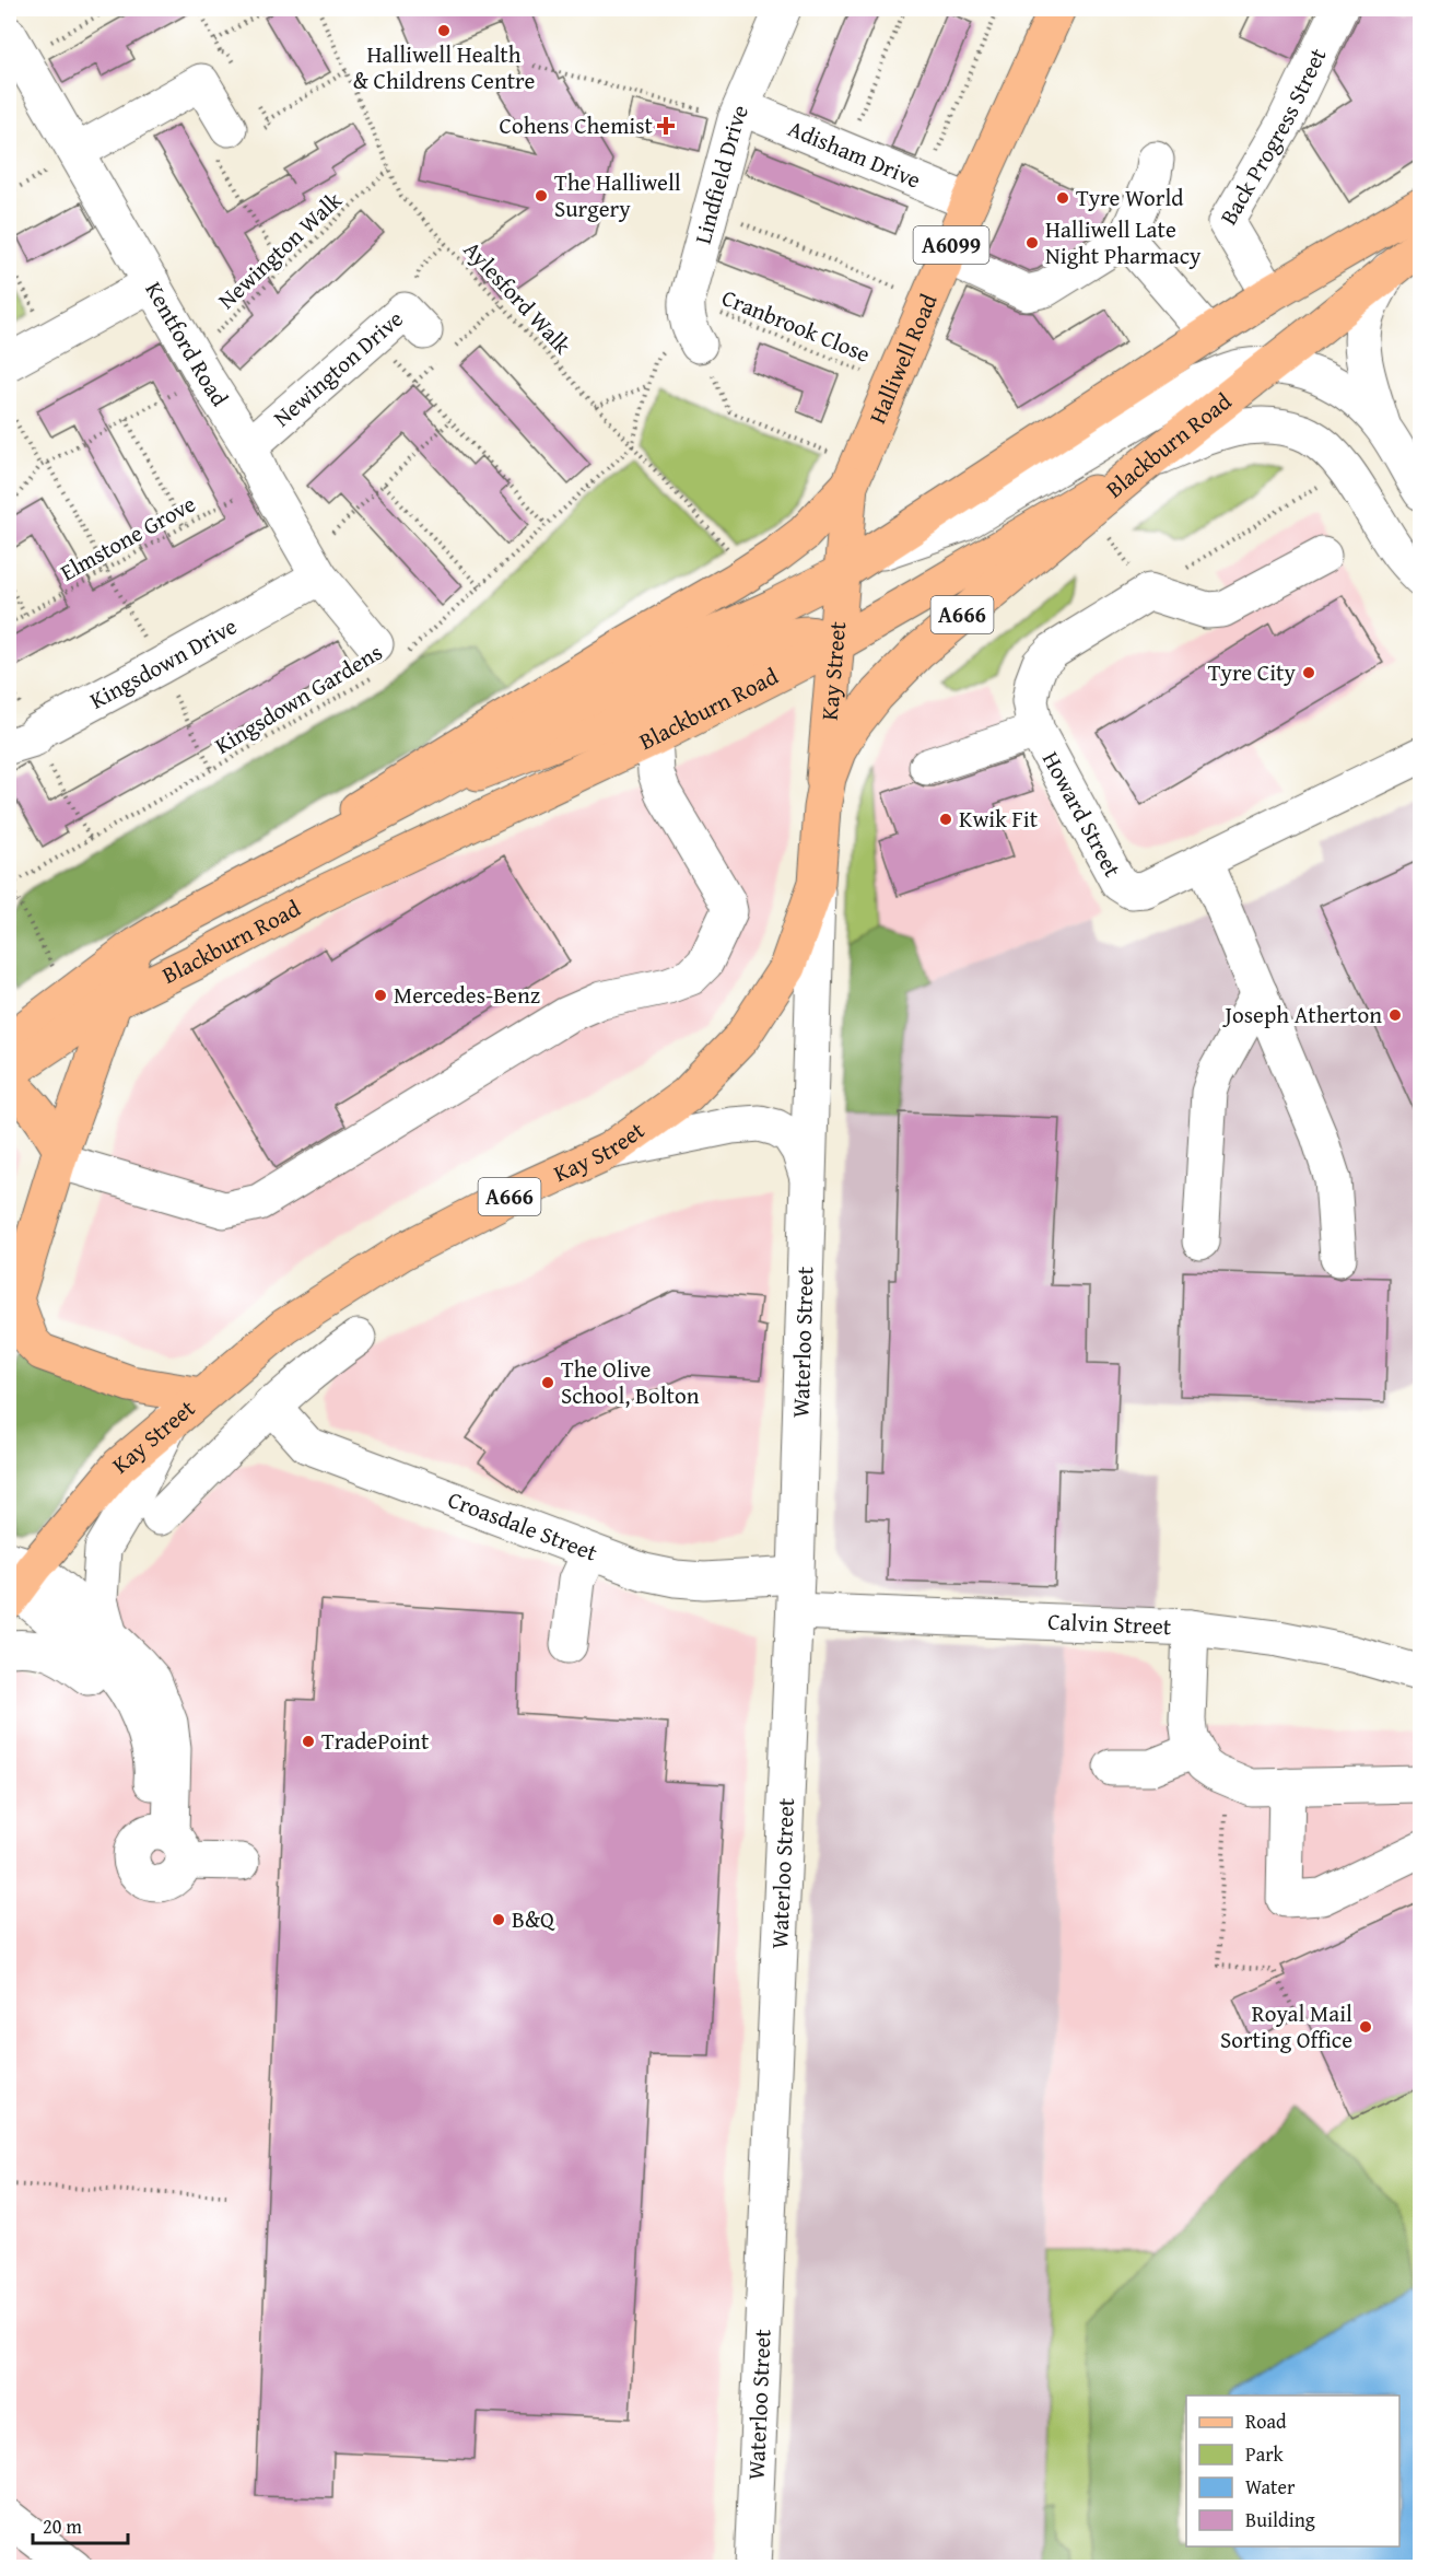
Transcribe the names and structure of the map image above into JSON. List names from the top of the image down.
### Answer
{
  "streets": {
    "main road": [
      "A6099",
      "Halliwell Road",
      "Blackburn Road",
      "A666",
      "Kay Street"
    ],
    "street": [
      "Back Progress Street",
      "Adisham Drive",
      "Lindfield Drive",
      "Kentford Road",
      "Newington Drive",
      "Kingsdown Drive",
      "Howard Street",
      "Waterloo Street",
      "Croasdale Street",
      "Calvin Street"
    ],
    "path": [
      "Newington Walk",
      "Aylesford Walk",
      "Cranbrook Close",
      "Elmstone Grove",
      "Kingsdown Gardens"
    ]
  },
  "crossings": [
    ["Back Progress Street", "Blackburn Road"],
    ["Adisham Drive", "Lindfield Drive"],
    ["Adisham Drive", "Halliwell Road"],
    ["Lindfield Drive", "Cranbrook Close"],
    ["Newington Walk", "Aylesford Walk"],
    ["Newington Walk", "Kentford Road"],
    ["Aylesford Walk", "Kingsdown Gardens"],
    ["Cranbrook Close", "Halliwell Road"],
    ["Kentford Road", "Newington Drive"],
    ["Kentford Road", "Elmstone Grove"],
    ["Kentford Road", "Kingsdown Drive"],
    ["Kentford Road", "Kingsdown Gardens"],
    ["Halliwell Road", "Blackburn Road"],
    ["Halliwell Road", "Kay Street"],
    ["Blackburn Road", "A666"],
    ["Blackburn Road", "Kay Street"],
    ["A666", "Kay Street"],
    ["Kay Street", "Waterloo Street"],
    ["Waterloo Street", "Croasdale Street"],
    ["Waterloo Street", "Calvin Street"]
  ],
  "places": {
    "other": [
      "Halliwell Health & Childrens Centre",
      "The Halliwell Surgery",
      "Tyre World",
      "Halliwell Late Night Pharmacy",
      "Tyre City",
      "Kwik Fit",
      "Mercedes-Benz",
      "Joseph Atherton",
      "The Olive School, Bolton",
      "TradePoint",
      "B&Q",
      "Royal Mail Sorting Office"
    ],
    "health": ["Cohens Chemist"]
  },
  "legend": [
    "Road",
    "Park",
    "Water",
    "Building"
  ],
  "scale_bar": "20 m"
}
